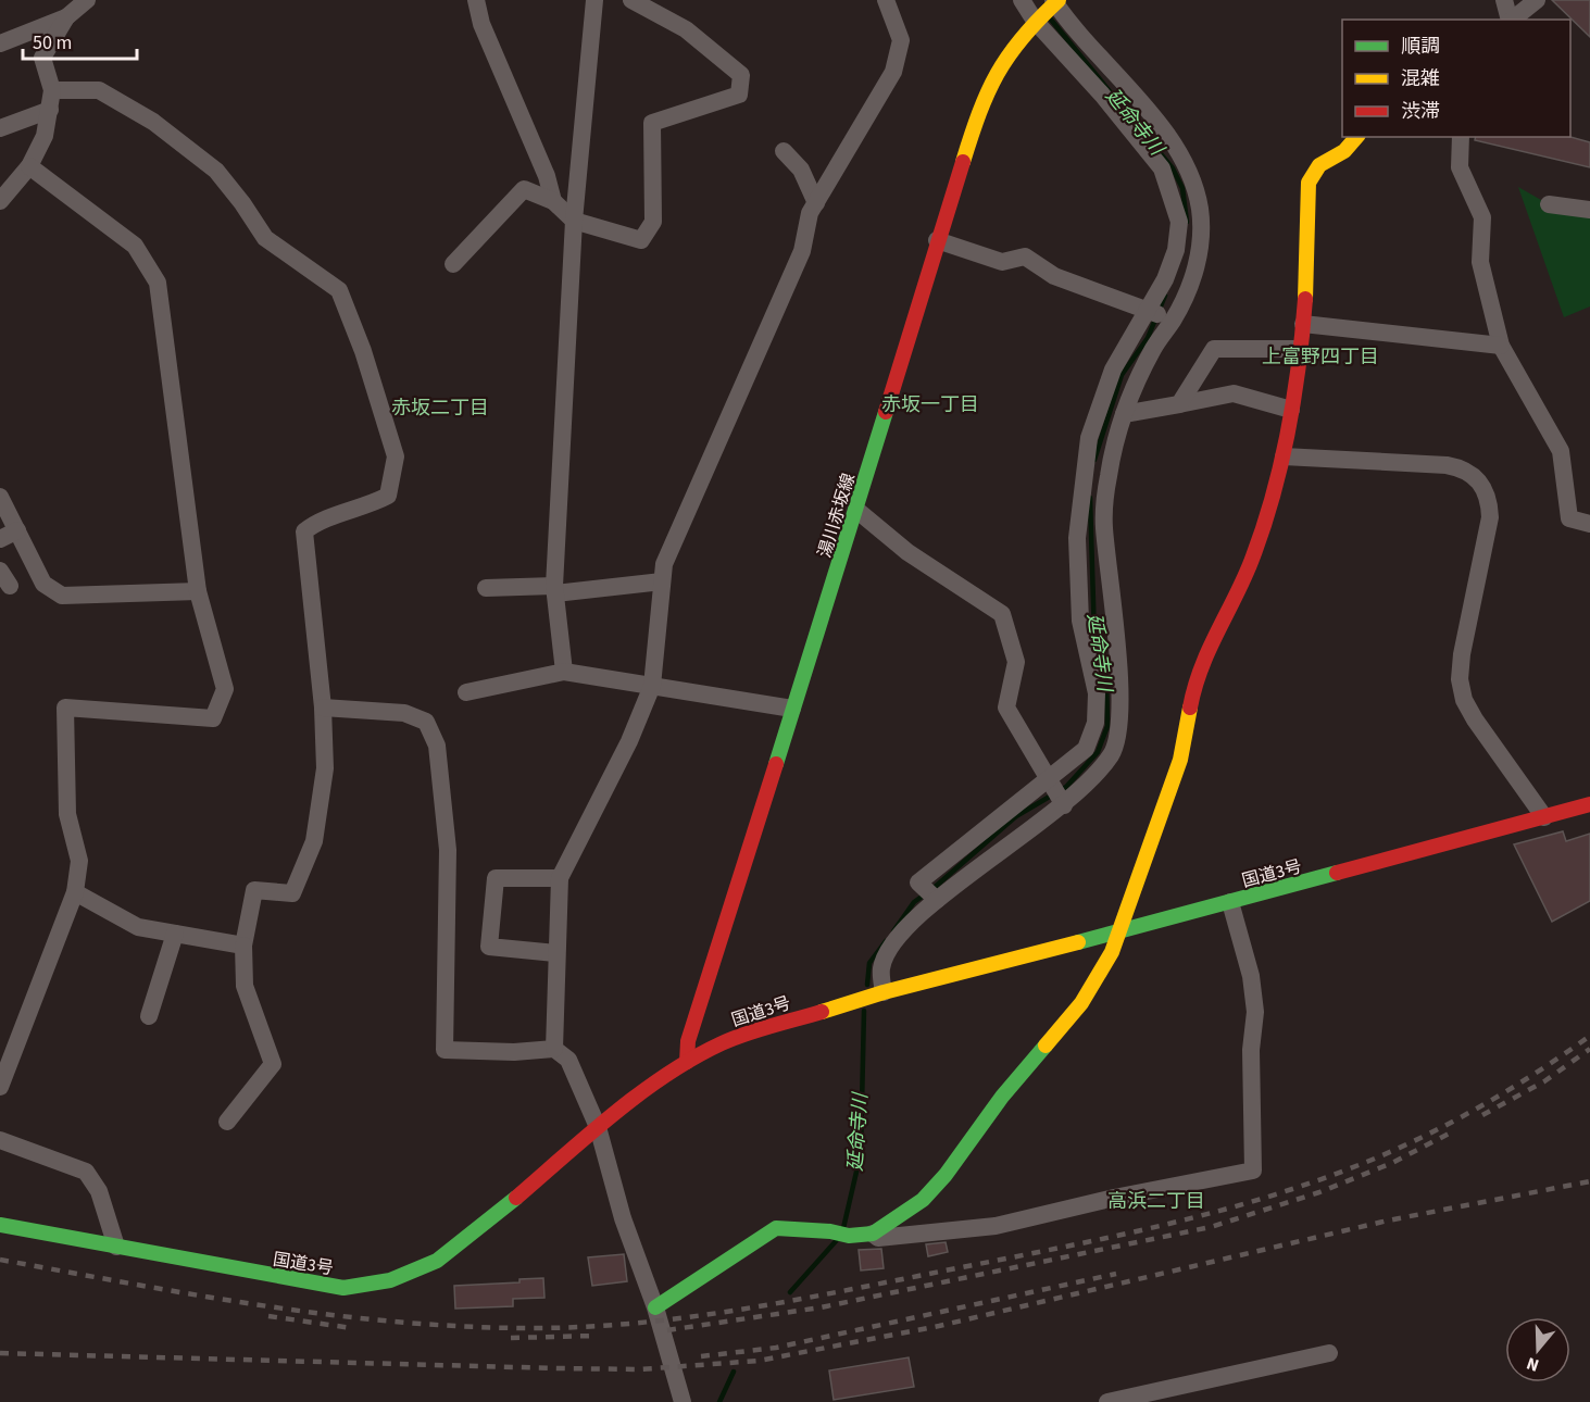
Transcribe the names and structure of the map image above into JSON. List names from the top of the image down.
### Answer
{
  "streets": {
    "main road": ["湯川赤坂線", "国道3号"]
  },
  "crossings": [
    ["湯川赤坂線", "国道3号"]
  ],
  "districts": [
    "上富野四丁目",
    "赤坂一丁目",
    "赤坂二丁目",
    "高浜二丁目"
  ],
  "water": ["延命寺川"],
  "legend": ["順調", "混雑", "渋滞"],
  "scale_bar": "50 m",
  "north": "bottom"
}
